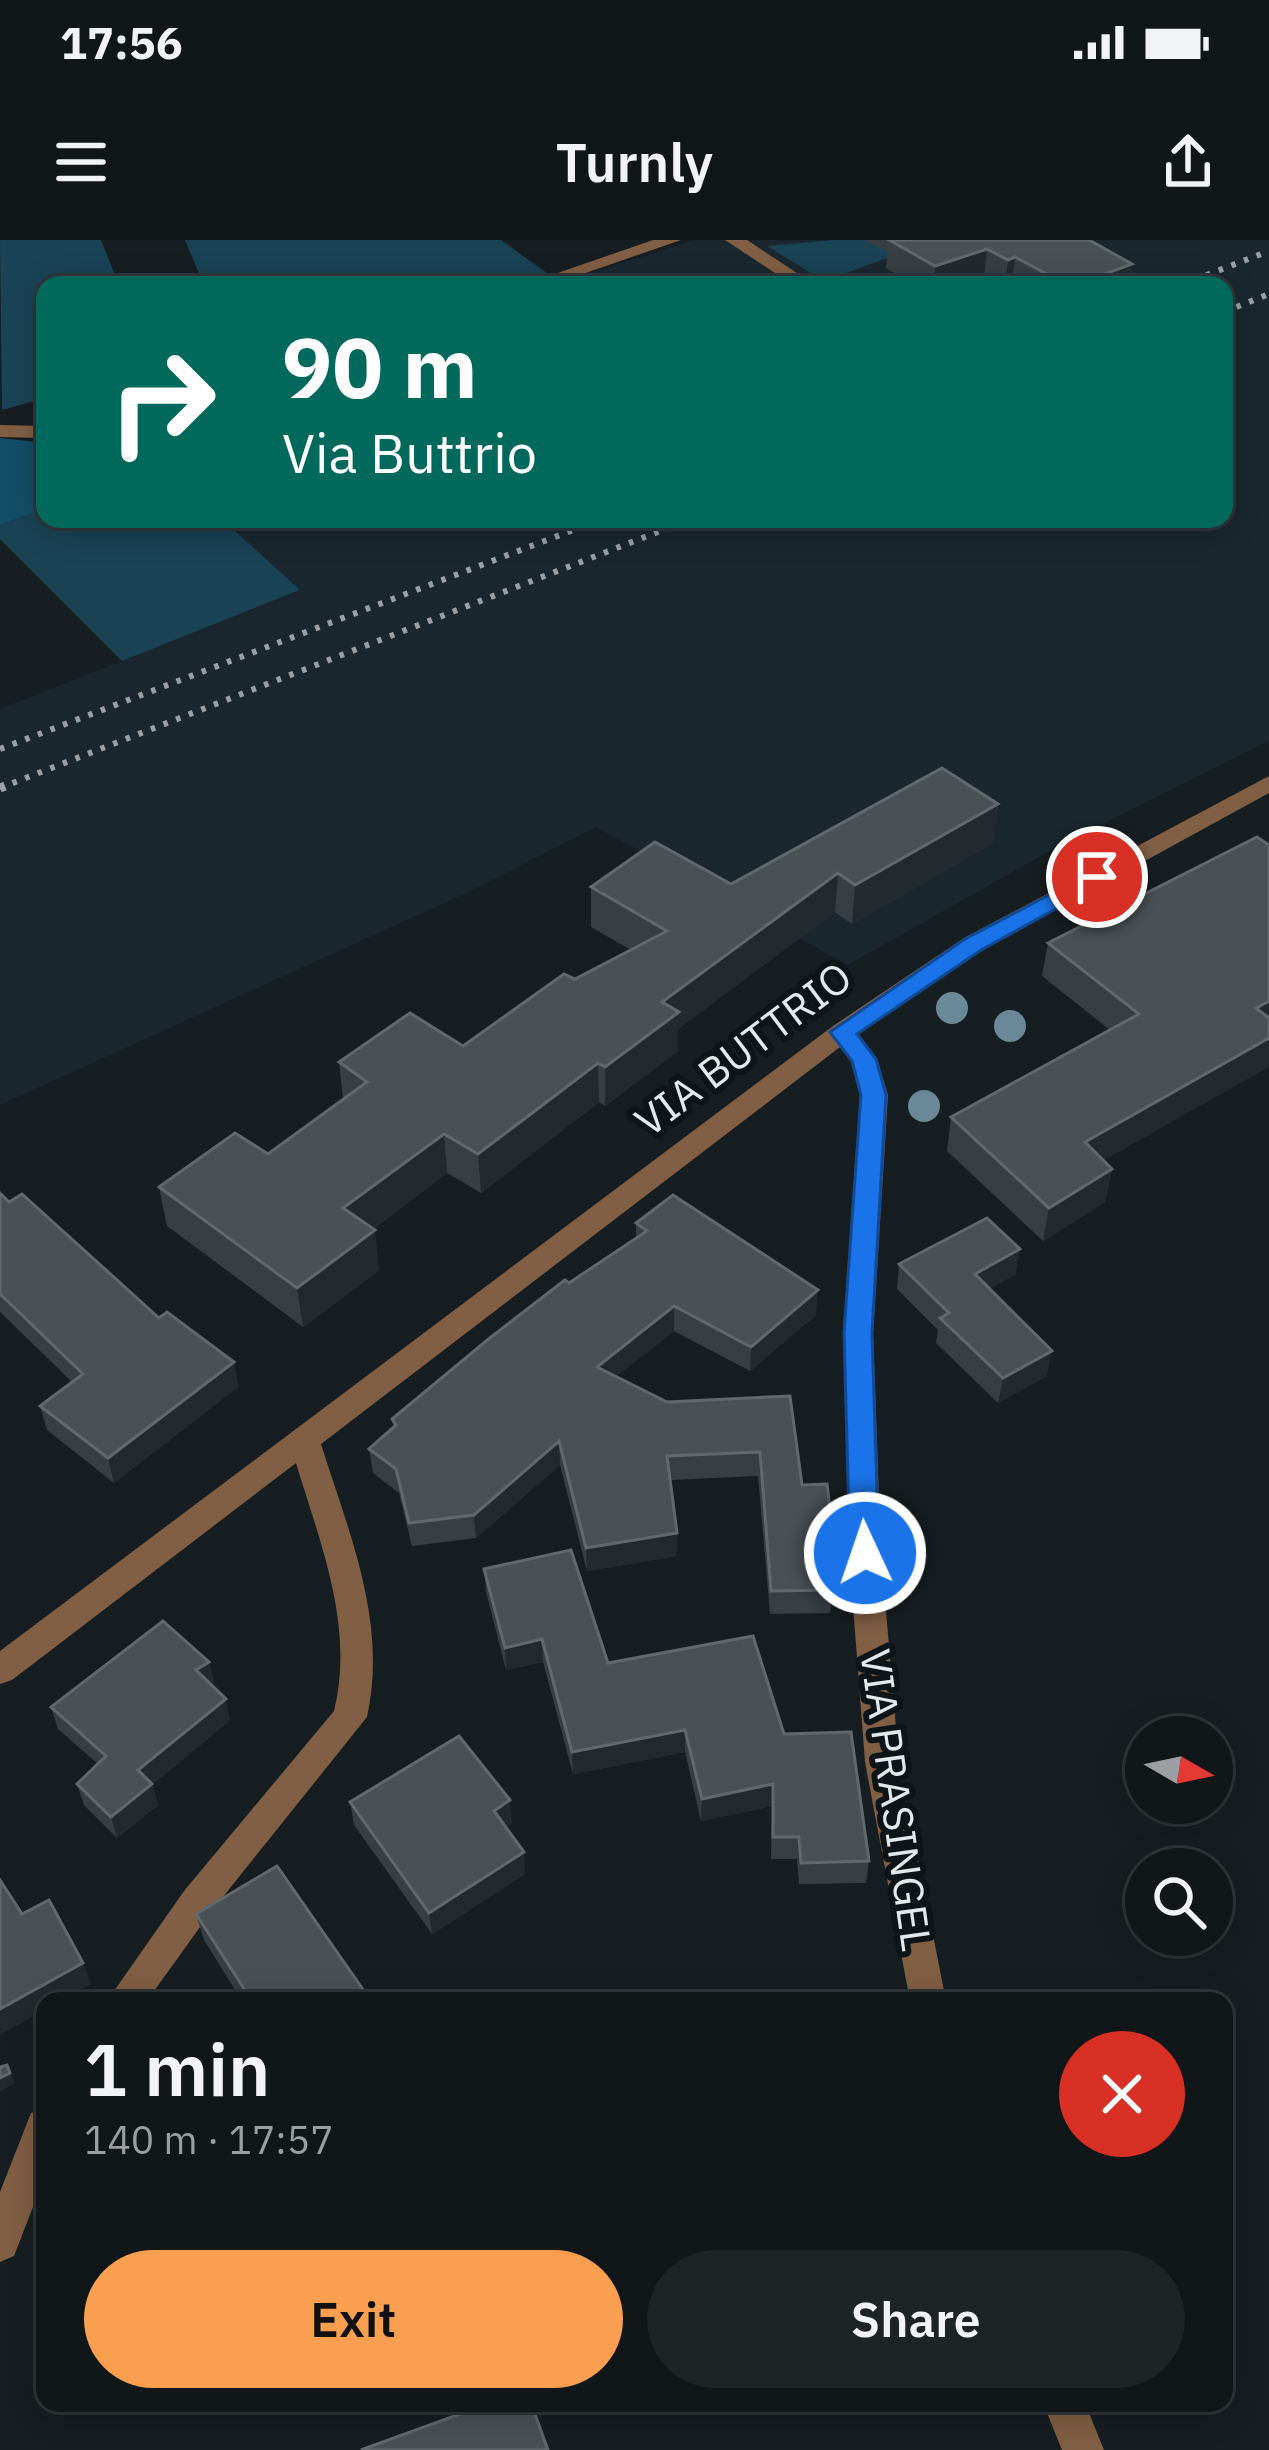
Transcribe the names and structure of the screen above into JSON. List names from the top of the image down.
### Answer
{
  "streets": {
    "street": ["VIA BUTTRIO", "VIA PRASINGEL"]
  },
  "crossings": [
    ["VIA BUTTRIO", "VIA PRASINGEL"]
  ],
  "north": "right",
  "page": {
    "status": "17:56",
    "header": "Turnly",
    "turn": ["90 m", "Via Buttrio"],
    "heading": ["1 min", "140 m · 17:57"],
    "buttons": ["Exit", "Share"]
  }
}
